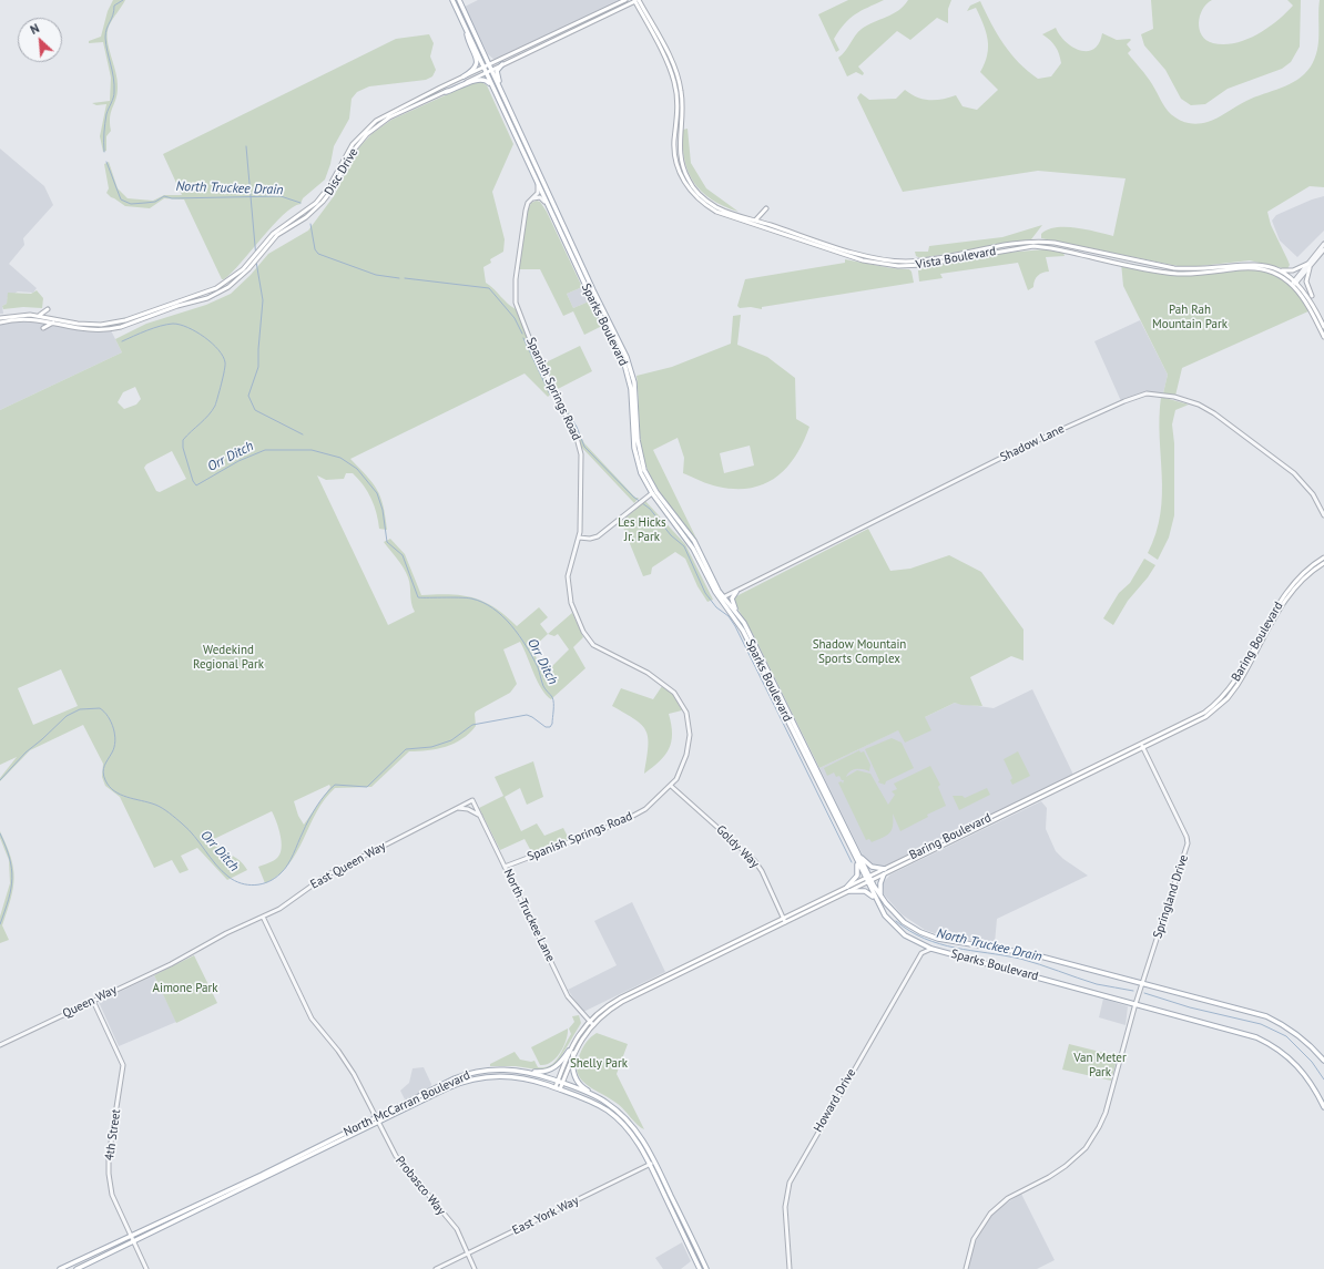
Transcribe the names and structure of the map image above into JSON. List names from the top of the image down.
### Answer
{
  "streets": {
    "main road": [
      "Disc Drive",
      "Vista Boulevard",
      "Sparks Boulevard",
      "Baring Boulevard",
      "North McCarran Boulevard"
    ],
    "street": [
      "Spanish Springs Road",
      "Shadow Lane",
      "Goldy Way",
      "East Queen Way",
      "Springland Drive",
      "North Truckee Lane",
      "Queen Way",
      "Howard Drive",
      "4th Street",
      "Probasco Way",
      "East York Way"
    ]
  },
  "crossings": [
    ["Disc Drive", "Vista Boulevard"],
    ["Disc Drive", "Sparks Boulevard"],
    ["Sparks Boulevard", "Spanish Springs Road"],
    ["Sparks Boulevard", "Shadow Lane"],
    ["Sparks Boulevard", "Baring Boulevard"],
    ["Sparks Boulevard", "Springland Drive"],
    ["Sparks Boulevard", "Howard Drive"],
    ["Spanish Springs Road", "Goldy Way"],
    ["Spanish Springs Road", "North Truckee Lane"],
    ["Baring Boulevard", "Goldy Way"],
    ["Baring Boulevard", "Springland Drive"],
    ["Baring Boulevard", "North Truckee Lane"],
    ["Baring Boulevard", "North McCarran Boulevard"],
    ["East Queen Way", "North Truckee Lane"],
    ["East Queen Way", "Queen Way"],
    ["East Queen Way", "Probasco Way"],
    ["Queen Way", "4th Street"],
    ["North McCarran Boulevard", "4th Street"],
    ["North McCarran Boulevard", "Probasco Way"],
    ["North McCarran Boulevard", "East York Way"],
    ["Probasco Way", "East York Way"]
  ],
  "water": ["North Truckee Drain", "Orr Ditch"],
  "parks": [
    "Pah Rah Mountain Park",
    "Les Hicks Jr. Park",
    "Shadow Mountain Sports Complex",
    "Wedekind Regional Park",
    "Aimone Park",
    "Van Meter Park",
    "Shelly Park"
  ],
  "north": "top left"
}
